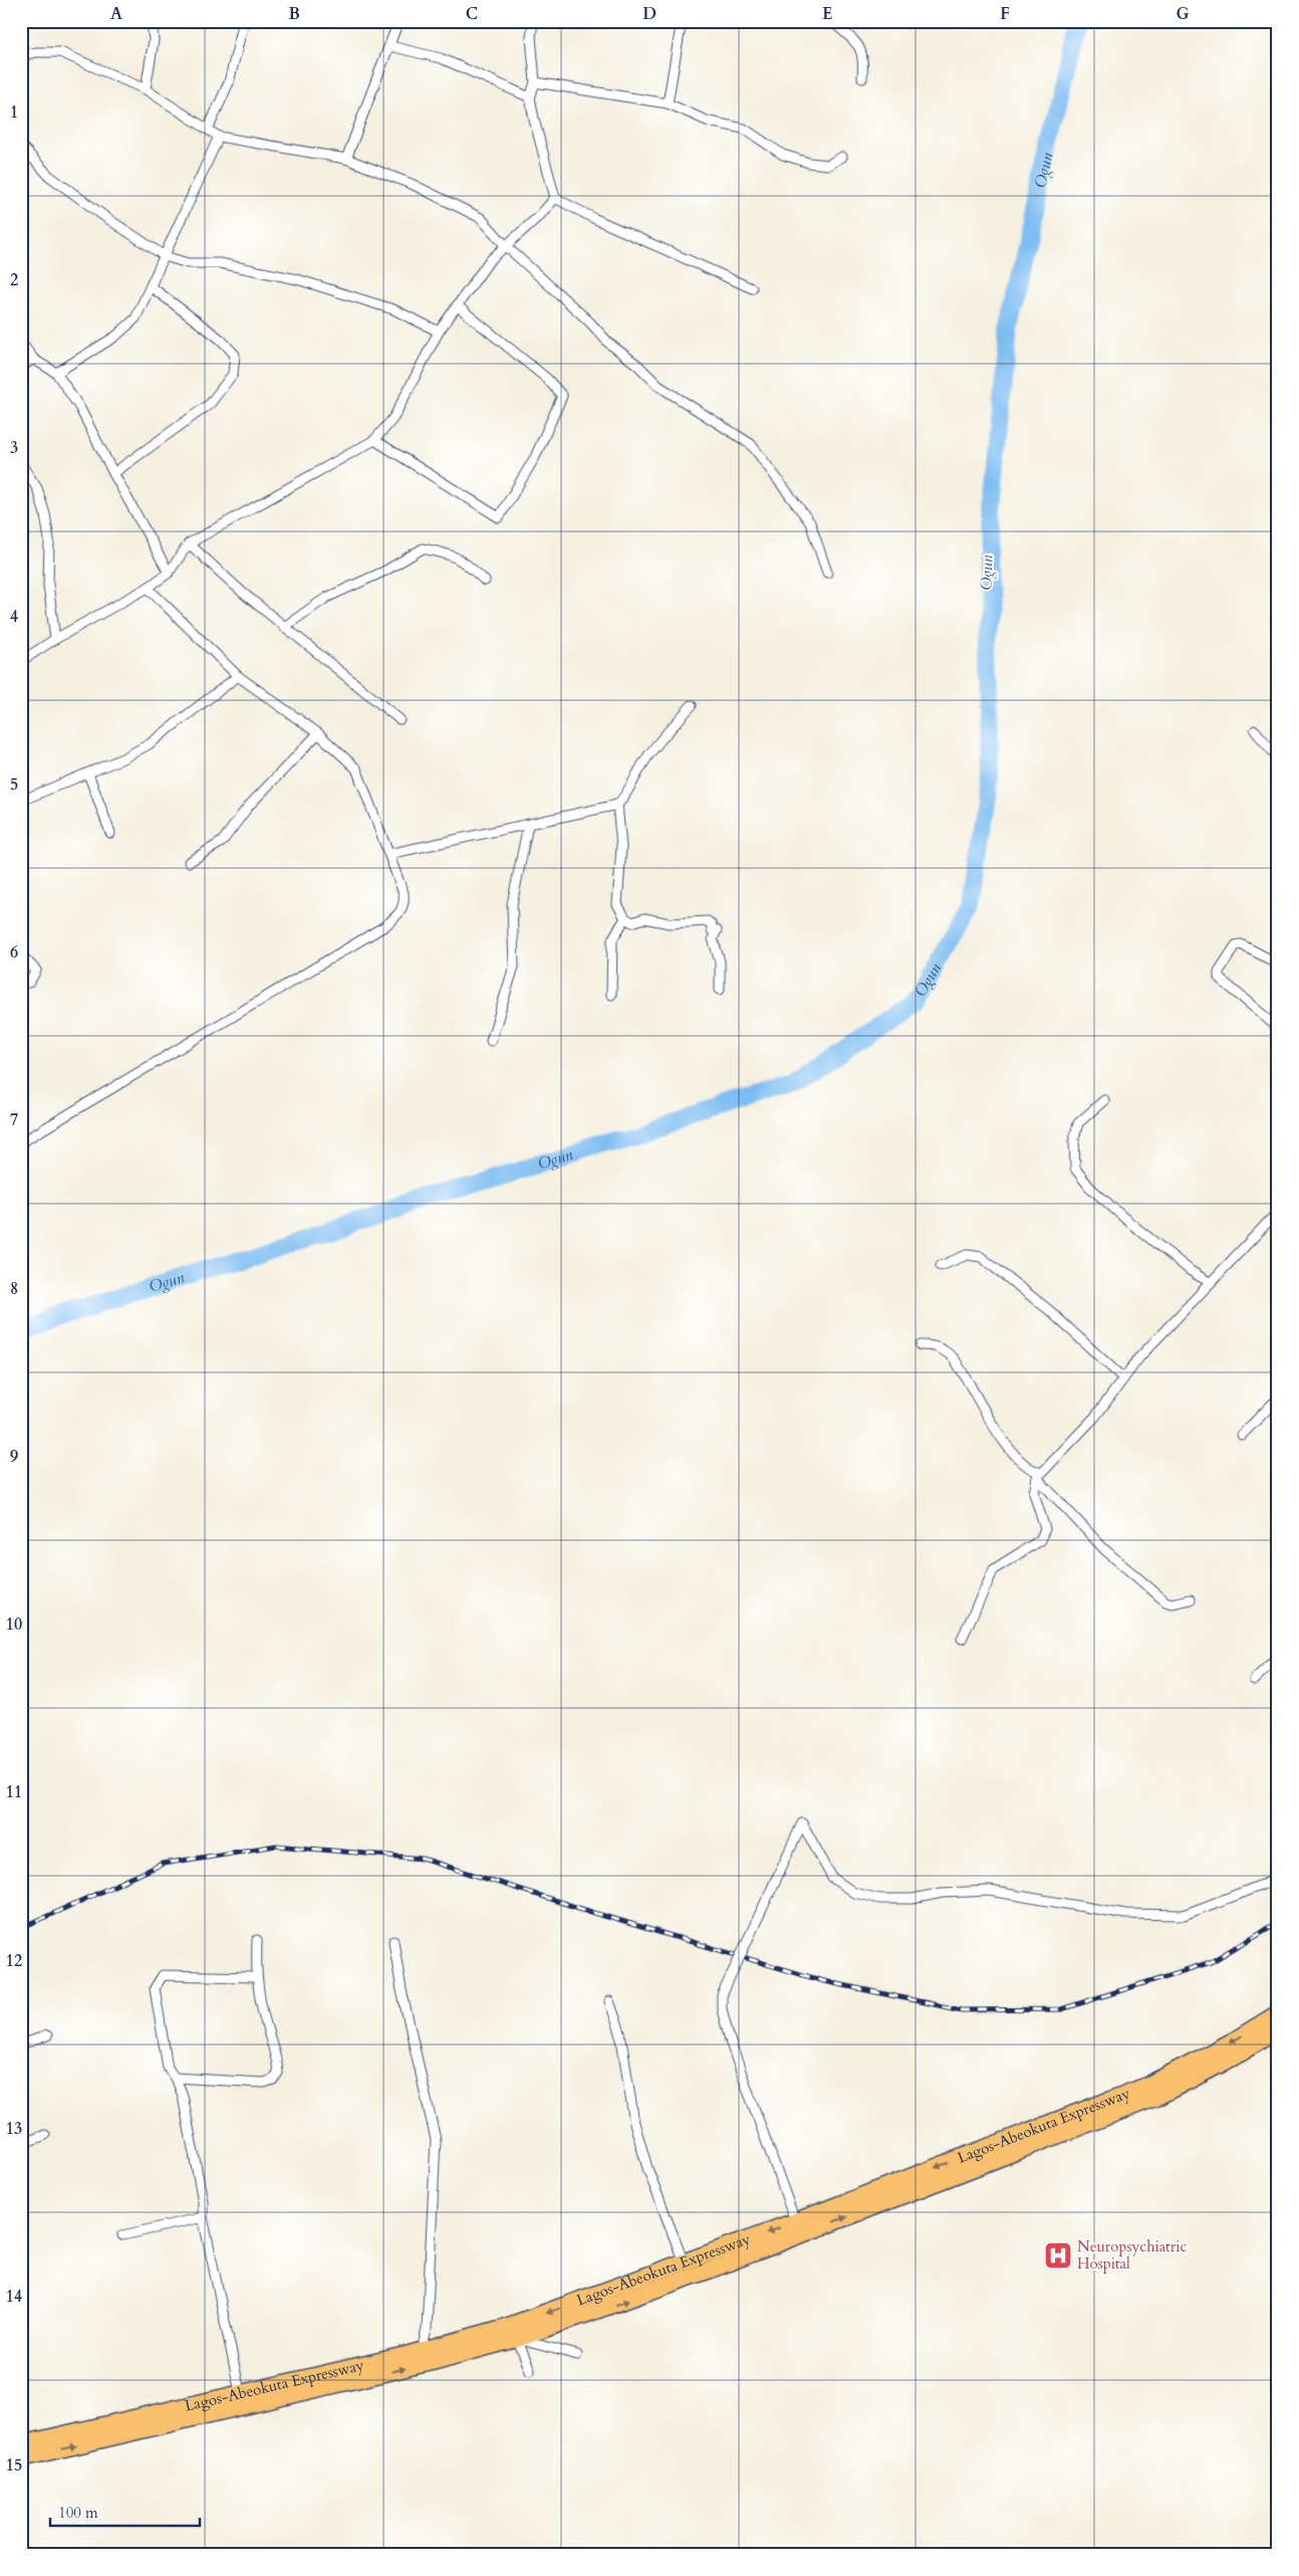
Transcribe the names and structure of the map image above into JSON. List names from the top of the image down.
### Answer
{
  "streets": {
    "highway": ["Lagos-Abeokuta Expressway"]
  },
  "water": ["Ogun"],
  "places": {
    "hospital": ["Neuropsychiatric Hospital"]
  },
  "scale_bar": "100 m",
  "grid": {
    "columns": [
      "A",
      "B",
      "C",
      "D",
      "E",
      "F",
      "G"
    ],
    "rows": [
      "1",
      "2",
      "3",
      "4",
      "5",
      "6",
      "7",
      "8",
      "9",
      "10",
      "11",
      "12",
      "13",
      "14",
      "15"
    ]
  }
}
